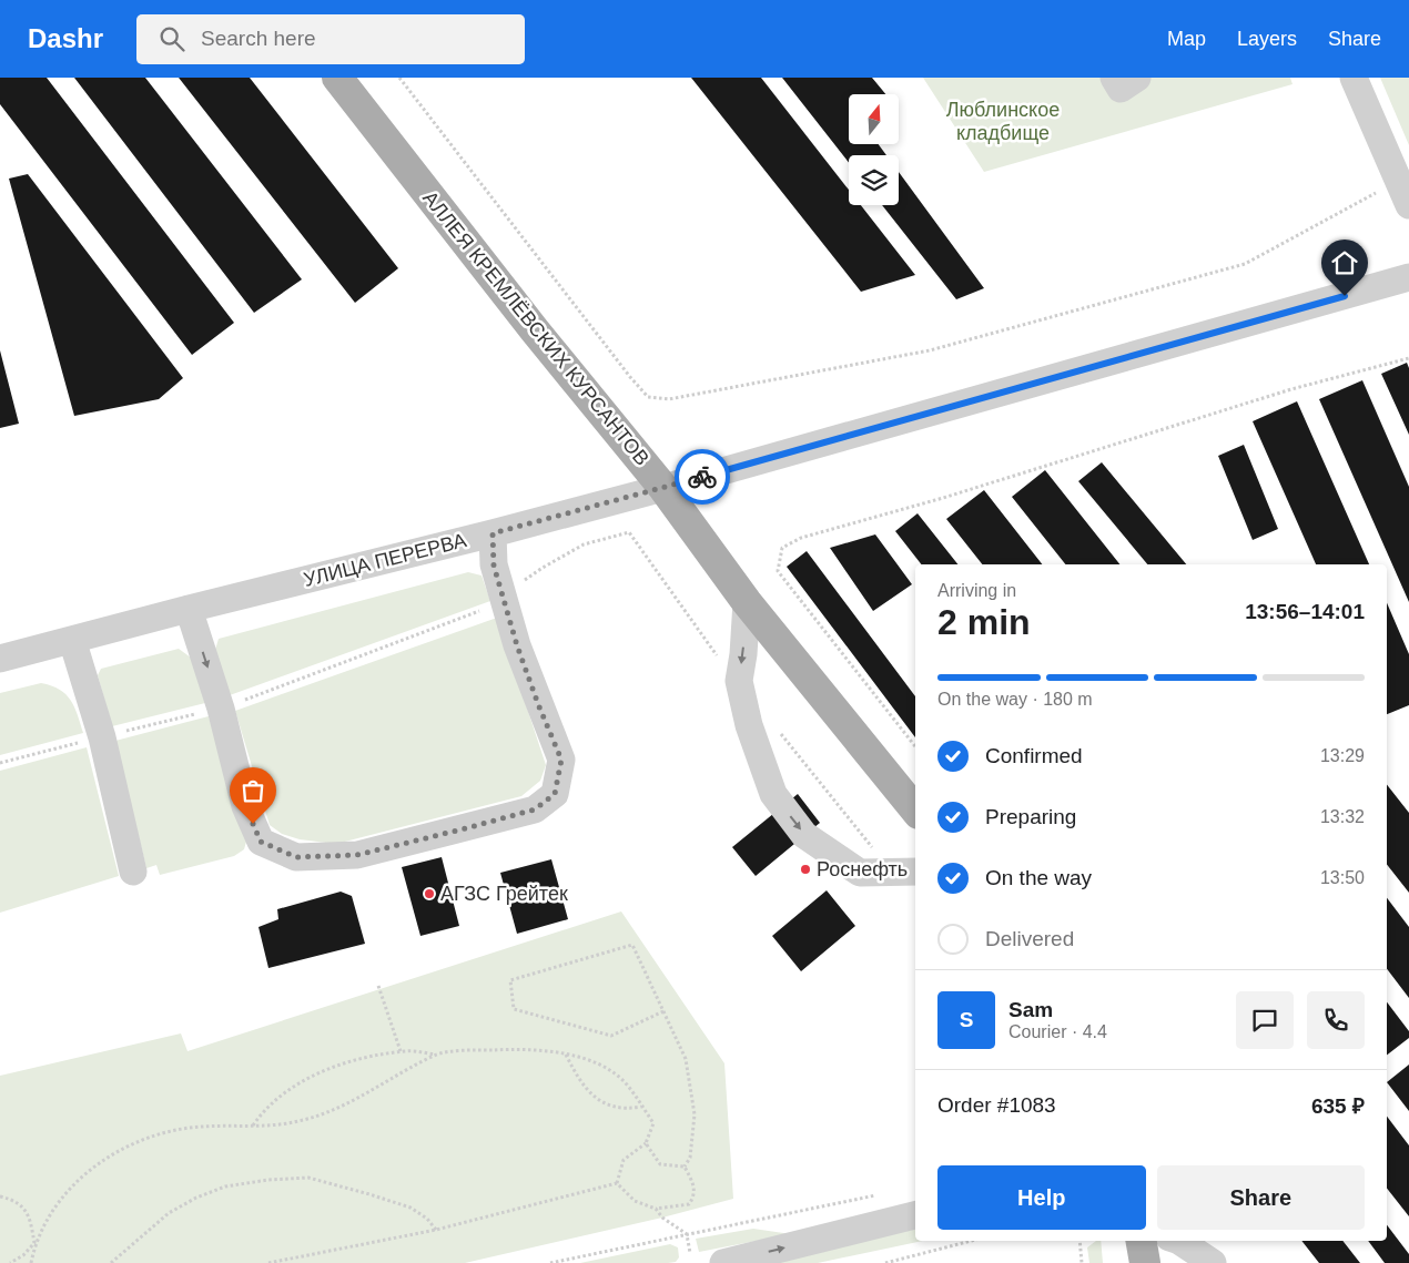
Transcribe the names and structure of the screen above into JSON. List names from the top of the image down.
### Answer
{
  "streets": {
    "main road": ["АЛЛЕЯ КРЕМЛЁВСКИХ КУРСАНТОВ"],
    "street": ["УЛИЦА ПЕРЕРВА"]
  },
  "crossings": [
    ["АЛЛЕЯ КРЕМЛЁВСКИХ КУРСАНТОВ", "УЛИЦА ПЕРЕРВА"]
  ],
  "parks": ["Люблинское кладбище"],
  "places": ["Роснефть", "АГЗС Грейтек"],
  "north": "top",
  "page": {
    "header": "Dashr",
    "search": "Search here",
    "nav": ["Map", "Layers", "Share"],
    "heading": ["2 min", "Arriving in", "13:56–14:01"],
    "panel": [
      "Sam",
      "Courier · 4.4",
      "Order #1083",
      "635 ₽"
    ],
    "bar": "On the way · 180 m",
    "list": [
      ["Confirmed", "13:29"],
      ["Preparing", "13:32"],
      ["On the way", "13:50"],
      "Delivered"
    ],
    "round": "S",
    "buttons": ["Help", "Share"]
  }
}
